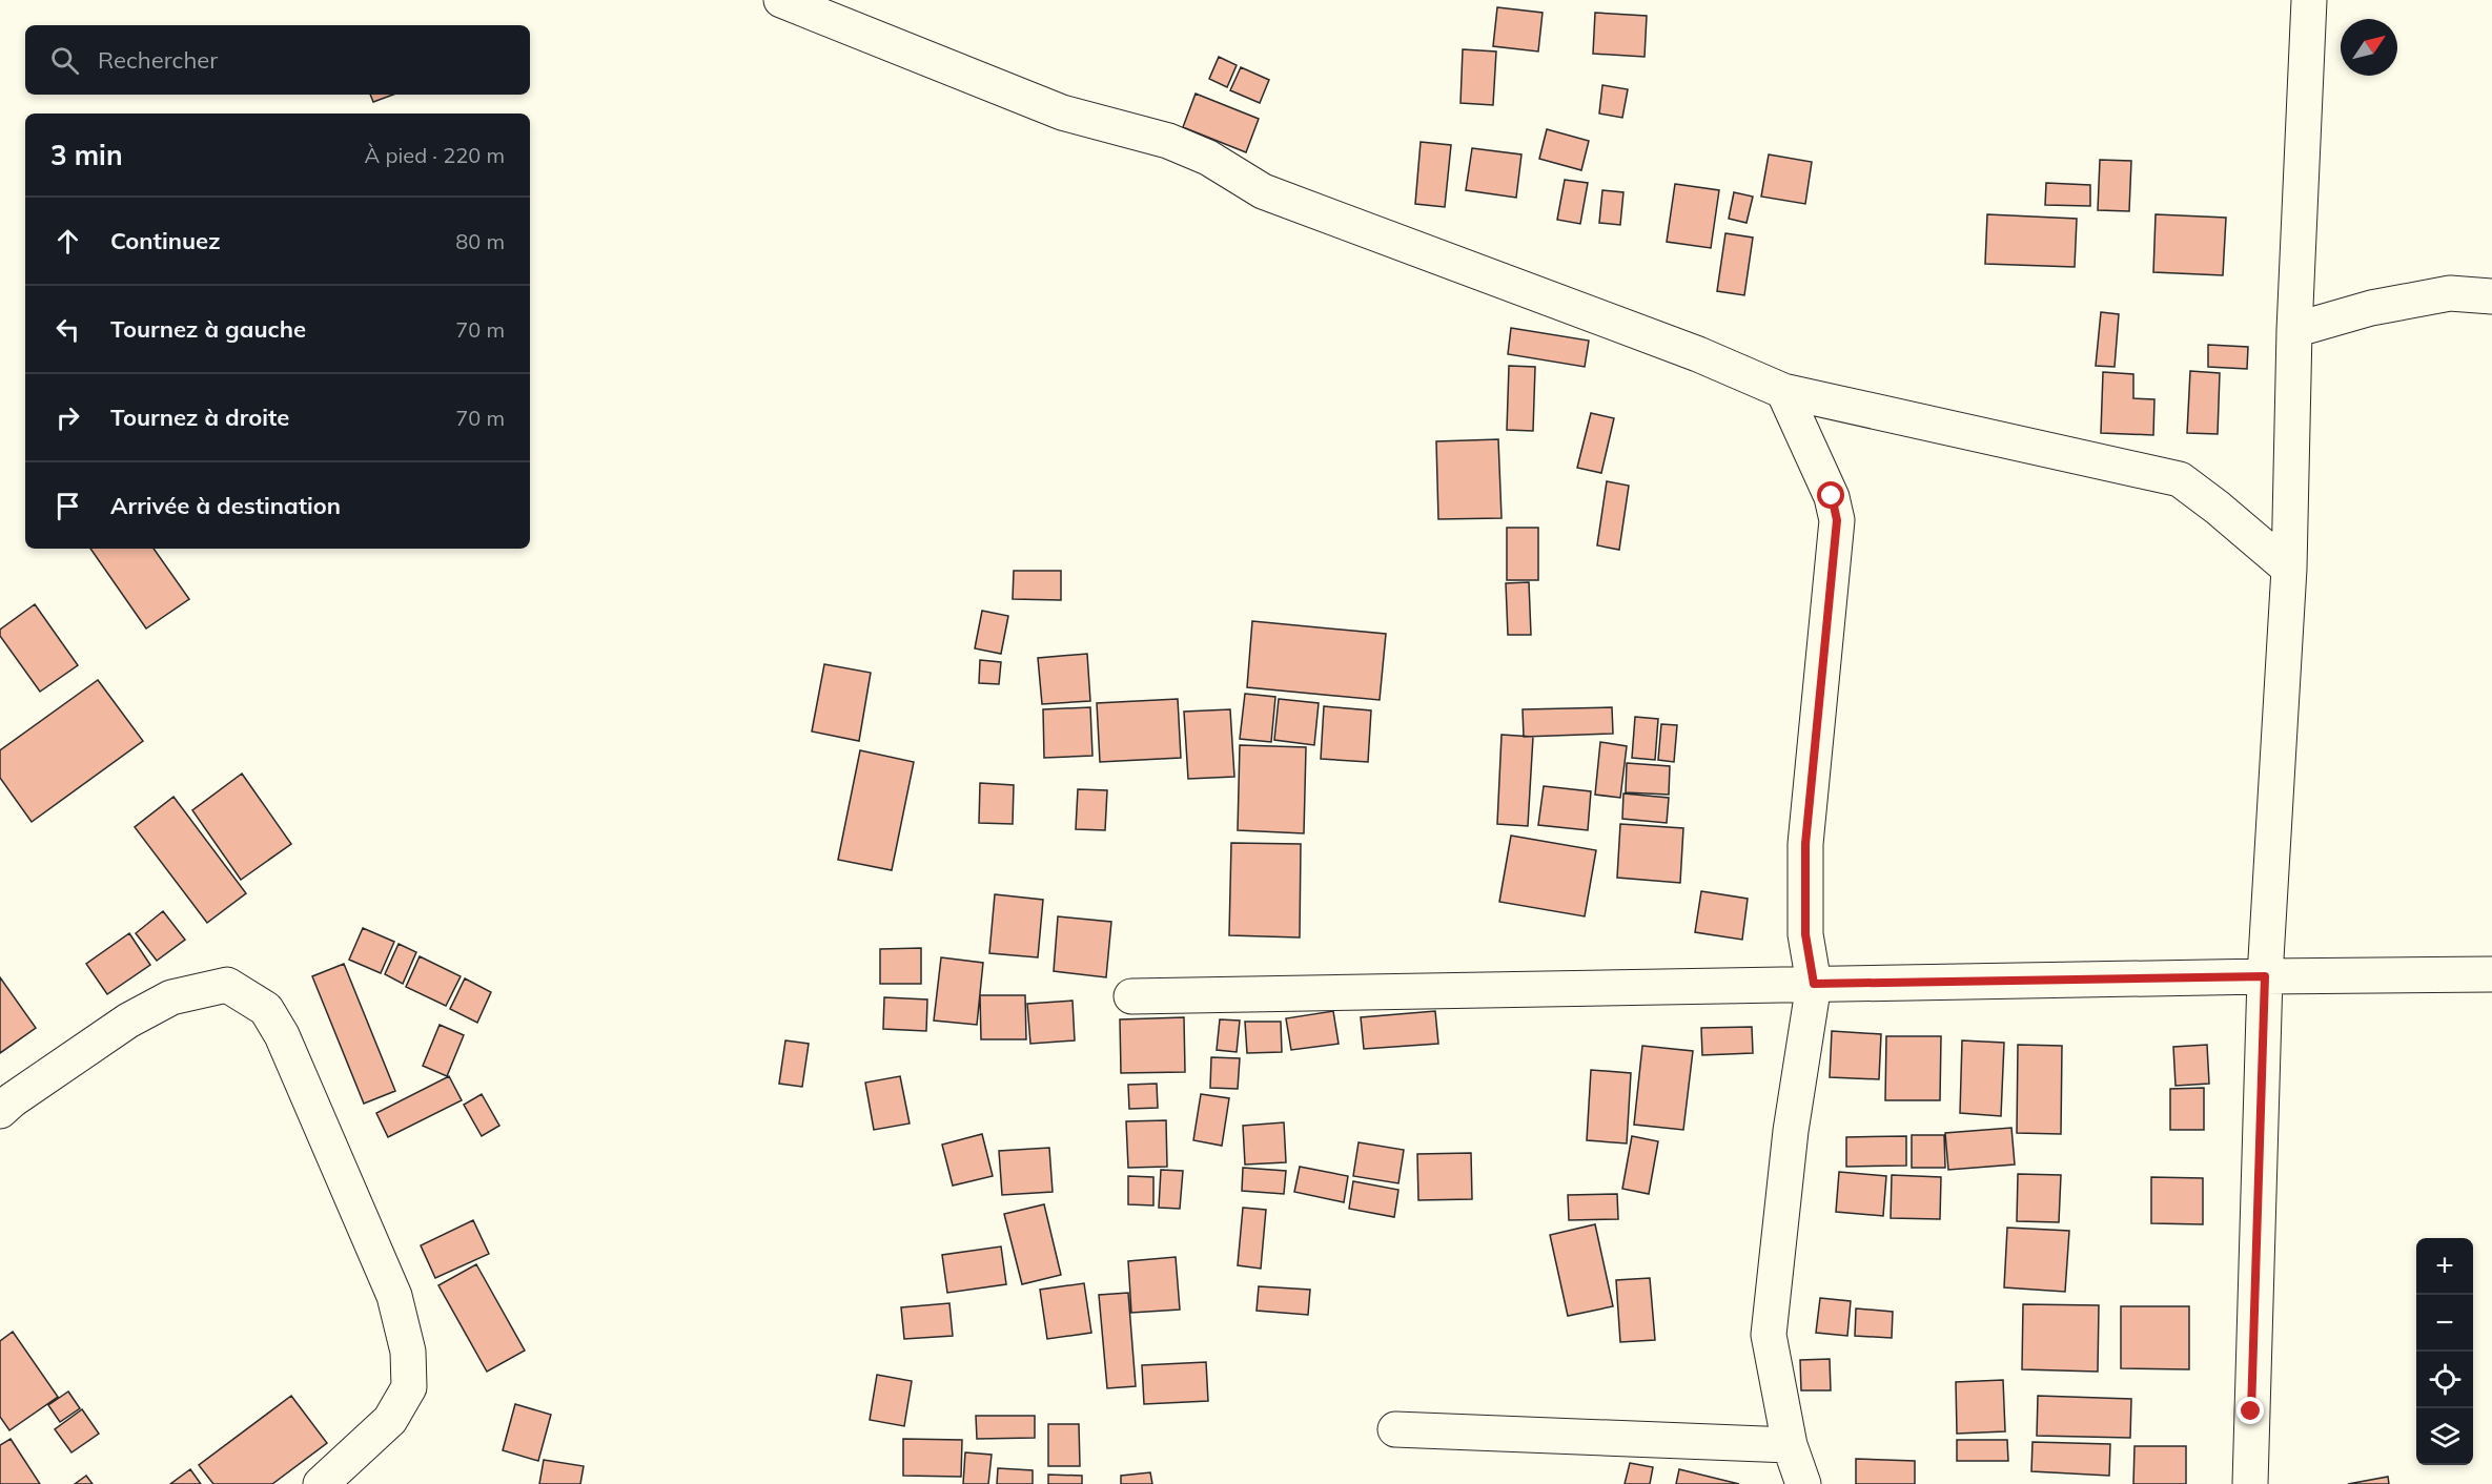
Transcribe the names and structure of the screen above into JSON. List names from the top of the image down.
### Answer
{
  "north": "top right",
  "page": {
    "search": "Rechercher",
    "heading": ["3 min", "À pied · 220 m"],
    "list": [
      ["Continuez", "80 m"],
      ["Tournez à gauche", "70 m"],
      ["Tournez à droite", "70 m"],
      "Arrivée à destination"
    ],
    "map_buttons": ["+", "−"]
  }
}
